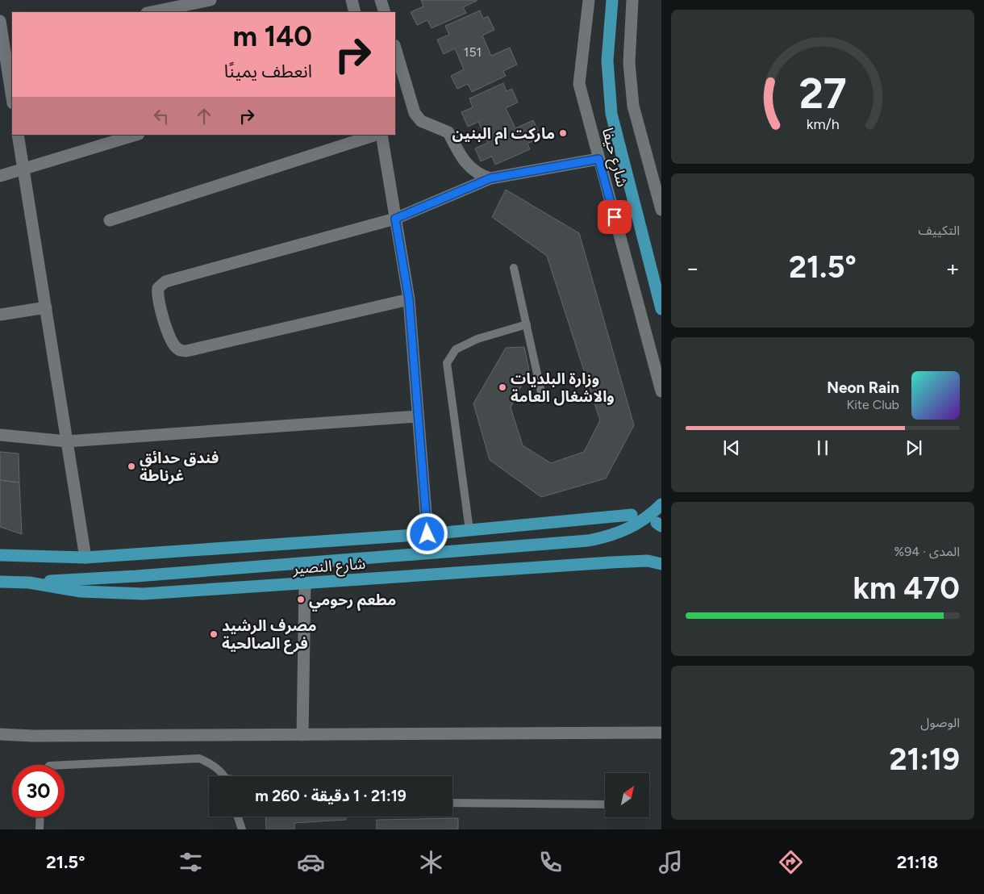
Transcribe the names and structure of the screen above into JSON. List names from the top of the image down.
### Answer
{
  "streets": {
    "main road": ["شارع النصیر"],
    "street": ["شارع حيفا"]
  },
  "places": [
    "ماركت ام البنين",
    "وزارة البلديات والاشغال العامة",
    "فندق حدائق غرناطة",
    "مطعم رحومي",
    "مصرف الرشيد فرع الصالحية"
  ],
  "house_numbers": ["151"],
  "north": "top right",
  "page": {
    "turn": ["140 m", "انعطف يمينًا"],
    "tile": [
      "التكييف",
      ["المدى · 94%", "470 km"],
      ["الوصول", "21:19"]
    ],
    "heat": ["−", "21.5°", "+"],
    "song": ["Neon Rain", "Kite Club"],
    "limit": "30",
    "trip": "21:19 · 1 دقيقة · 260 m",
    "tabs": ["21:18", "21.5°"],
    "gauge": ["27", "km/h"]
  }
}
